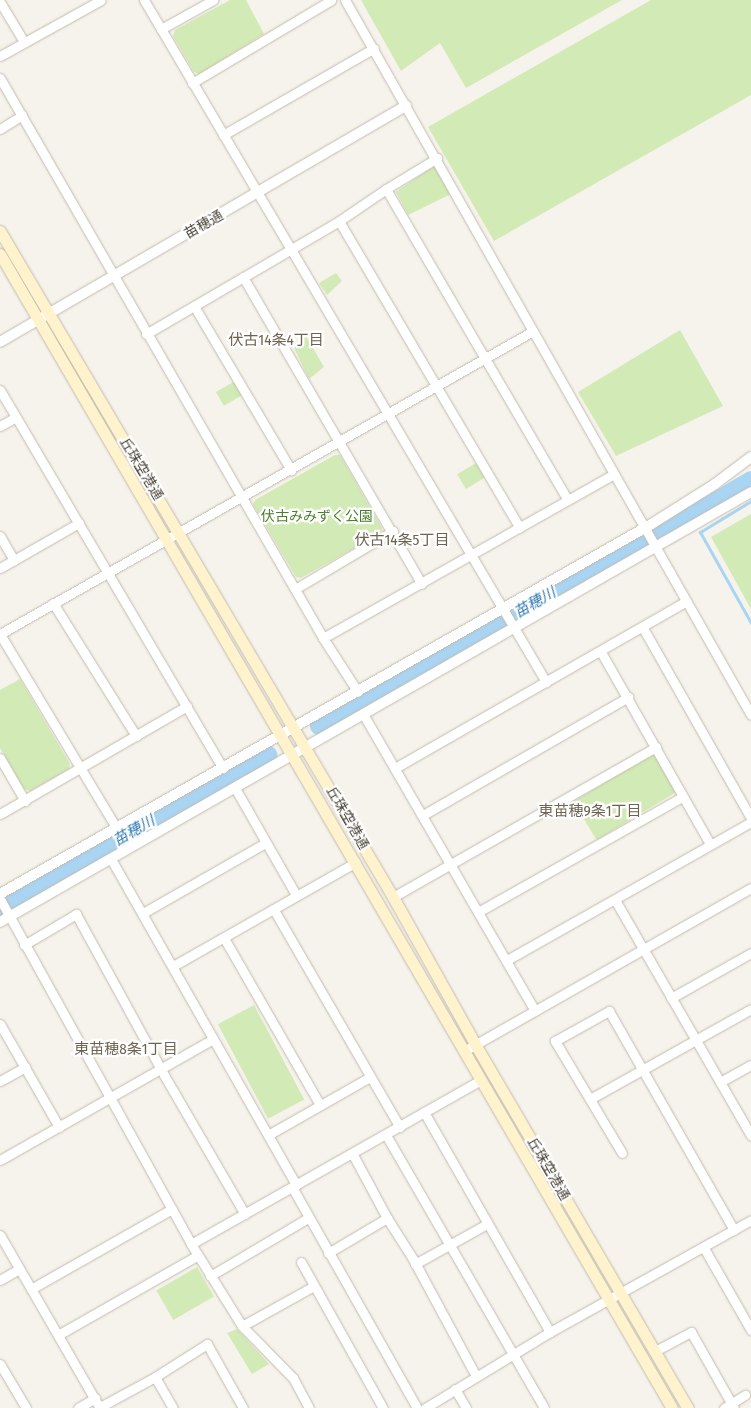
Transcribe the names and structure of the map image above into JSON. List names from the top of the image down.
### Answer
{
  "streets": {
    "main road": ["丘珠空港通"],
    "street": ["苗穂通"]
  },
  "crossings": [
    ["苗穂通", "丘珠空港通"]
  ],
  "districts": [
    "伏古14条4丁目",
    "伏古14条5丁目",
    "東苗穂9条1丁目",
    "東苗穂8条1丁目"
  ],
  "water": ["苗穂川"],
  "parks": ["伏古みみずく公園"]
}
